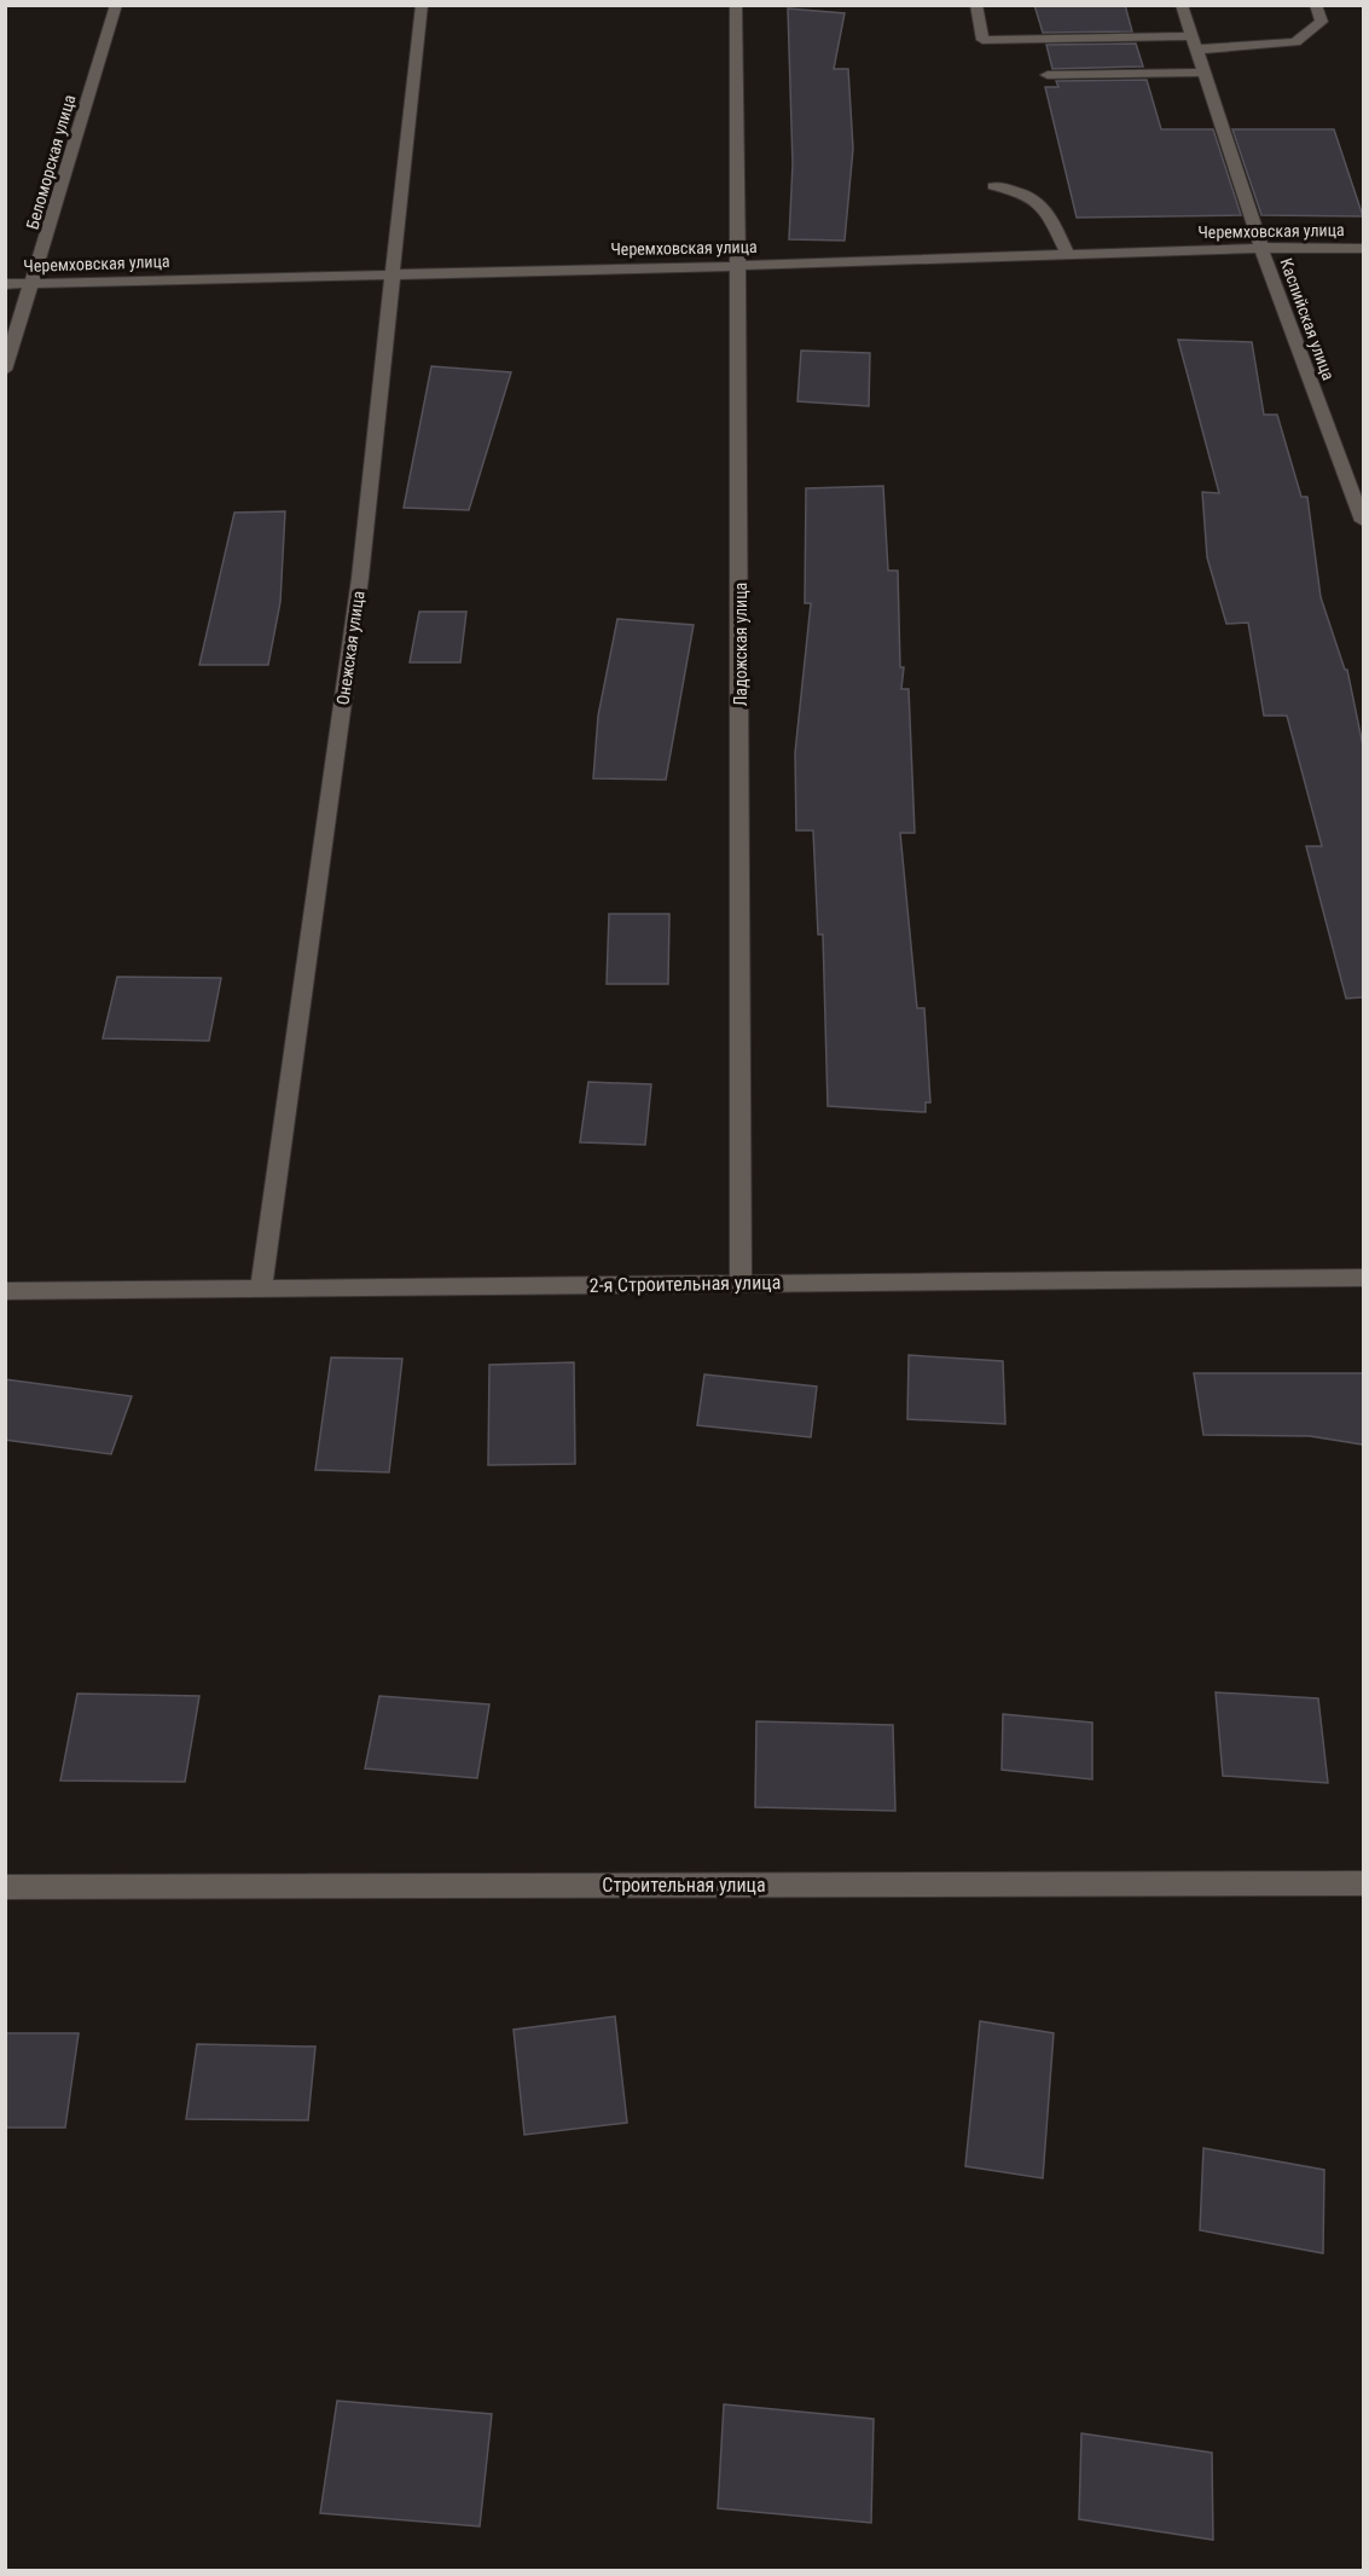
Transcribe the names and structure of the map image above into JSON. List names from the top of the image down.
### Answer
{
  "streets": {
    "street": [
      "Беломорская улица",
      "Черемховская улица",
      "Каспийская улица",
      "Ладожская улица",
      "Онежская улица",
      "2-я Строительная улица",
      "Строительная улица"
    ]
  },
  "crossings": [
    ["Беломорская улица", "Черемховская улица"],
    ["Черемховская улица", "Каспийская улица"],
    ["Черемховская улица", "Ладожская улица"],
    ["Черемховская улица", "Онежская улица"],
    ["Ладожская улица", "2-я Строительная улица"],
    ["Онежская улица", "2-я Строительная улица"]
  ]
}
